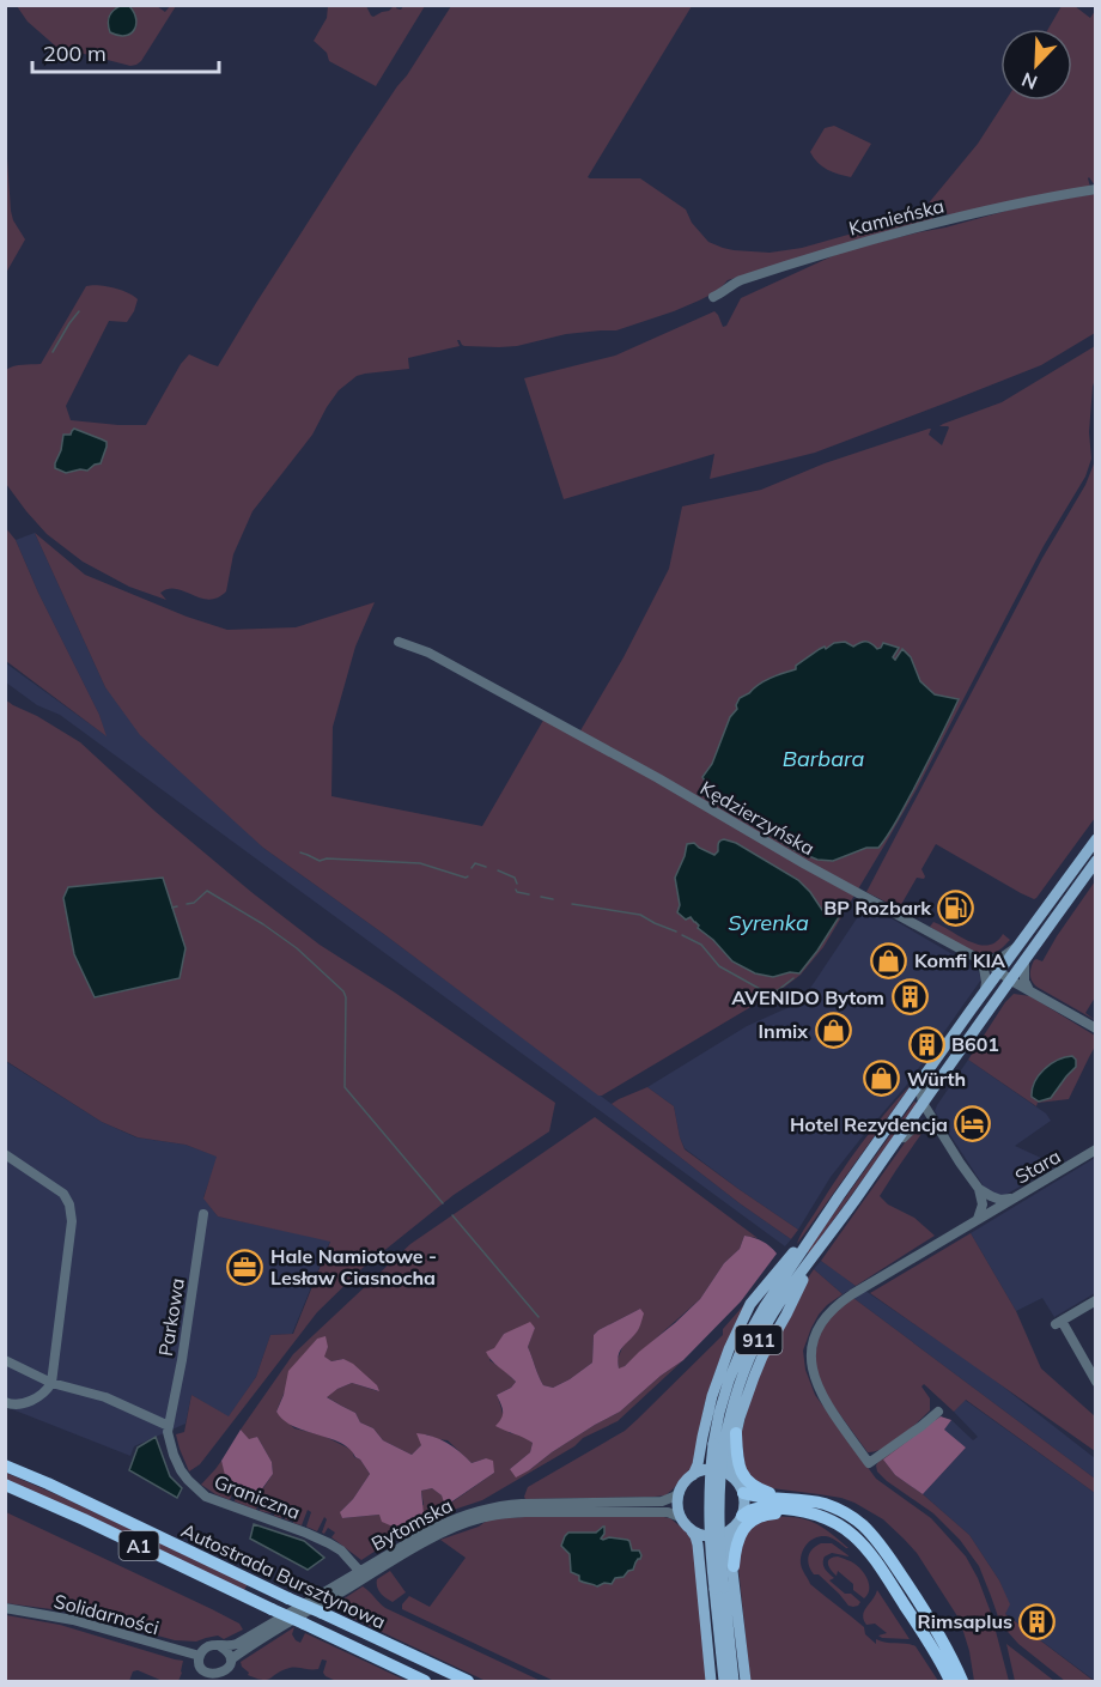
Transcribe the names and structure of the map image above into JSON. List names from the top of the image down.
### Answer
{
  "streets": {
    "highway": ["A1", "Autostrada Bursztynowa"],
    "main road": ["911"],
    "street": [
      "Kamieńska",
      "Kędzierzyńska",
      "Stara",
      "Parkowa",
      "Graniczna",
      "Bytomska",
      "Solidarności"
    ]
  },
  "crossings": [
    ["Kędzierzyńska", "911"],
    ["Parkowa", "Graniczna"],
    ["Graniczna", "Bytomska"],
    ["Bytomska", "Solidarności"]
  ],
  "water": ["Barbara", "Syrenka"],
  "places": {
    "fuel station": ["BP Rozbark"],
    "shop": ["Komfi KIA", "Inmix", "Würth"],
    "building": ["AVENIDO Bytom", "B601", "Rimsaplus"],
    "hotel": ["Hotel Rezydencja"],
    "office": ["Hale Namiotowe - Lesław Ciasnocha"]
  },
  "scale_bar": "200 m",
  "north": "bottom left"
}
